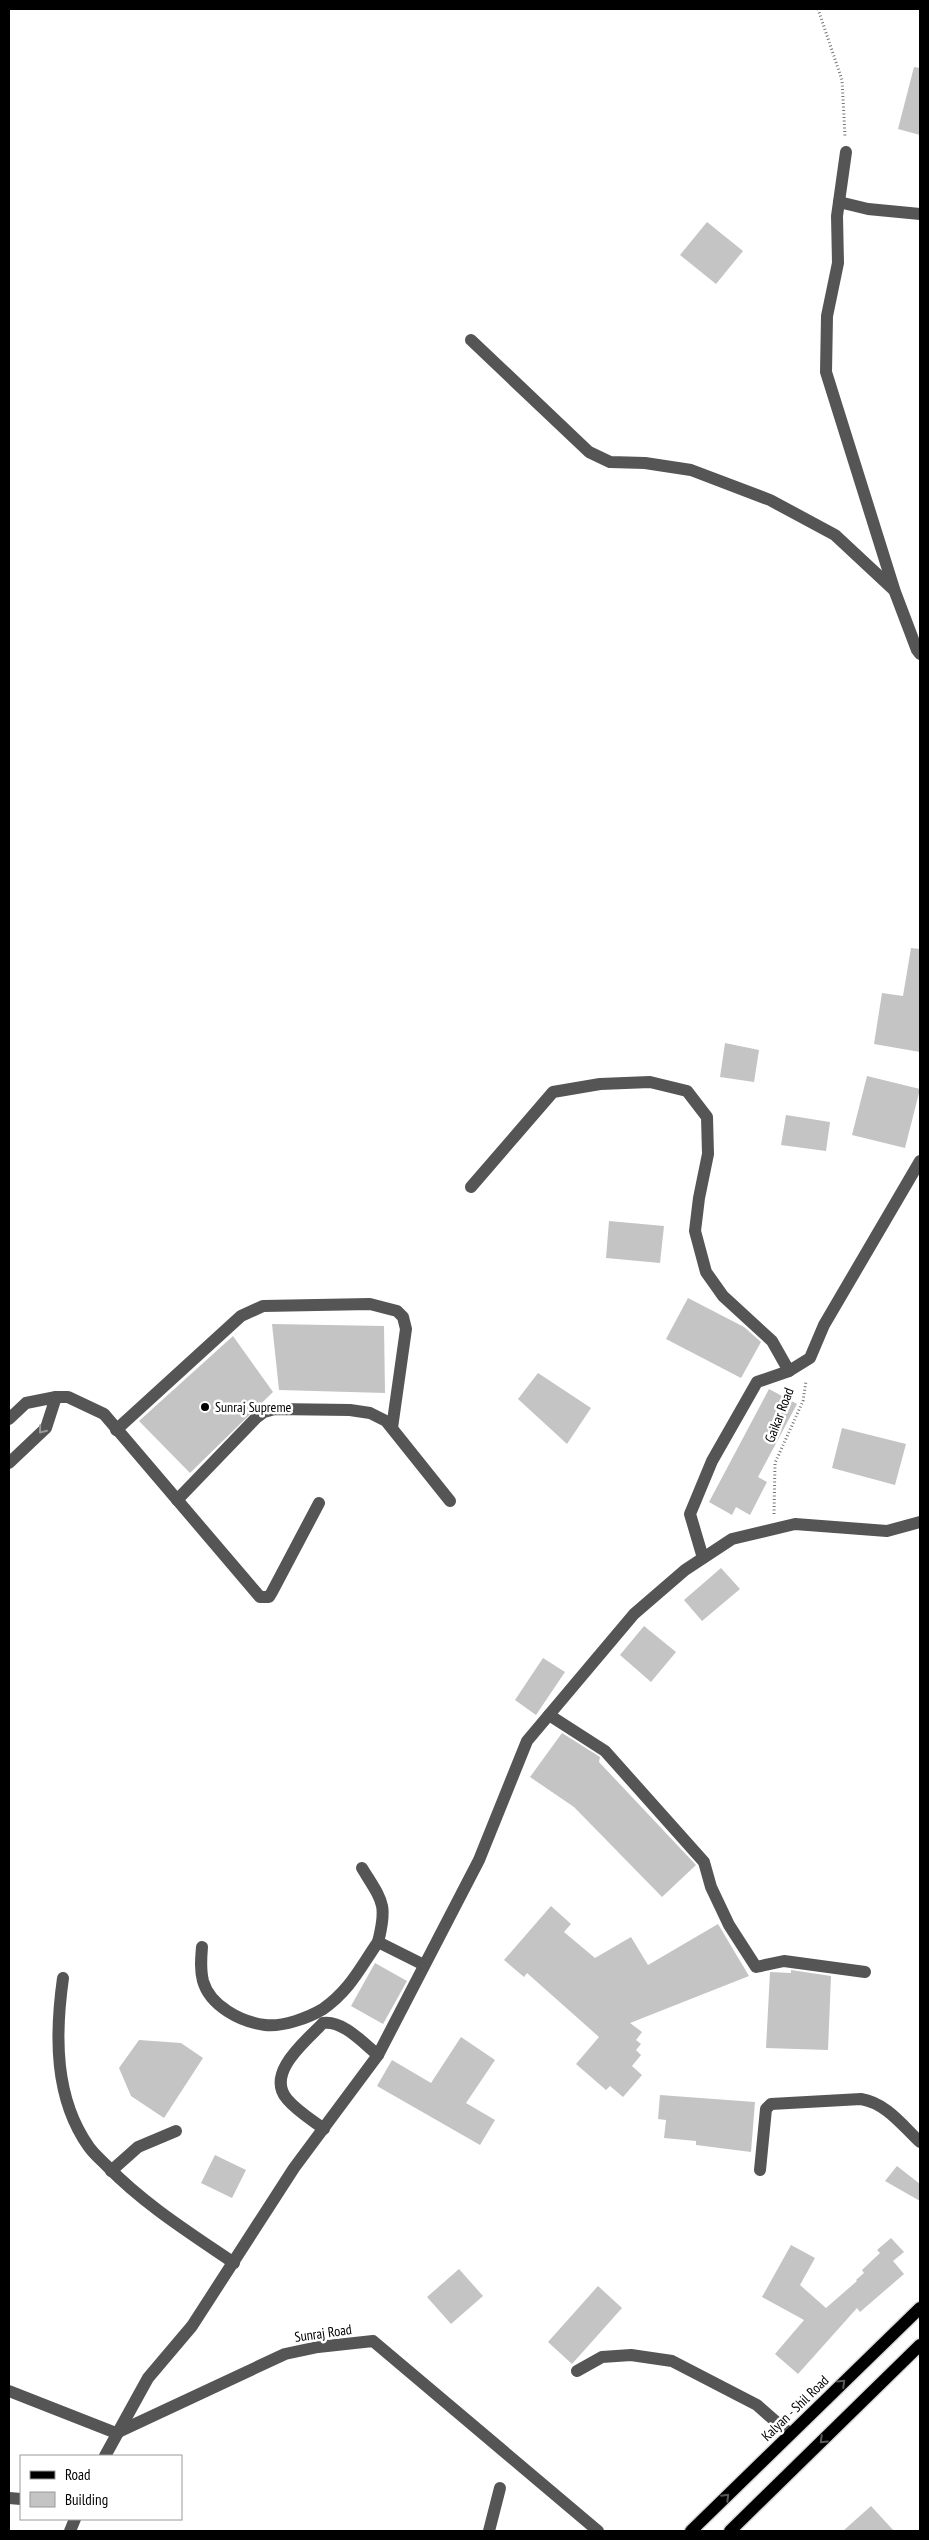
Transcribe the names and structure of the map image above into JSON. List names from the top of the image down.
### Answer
{
  "streets": {
    "main road": ["Kalyan - Shil Road"],
    "street": ["Sunraj Road"],
    "path": ["Gaikar Road"]
  },
  "places": ["Sunraj Supreme"],
  "legend": ["Road", "Building"]
}
